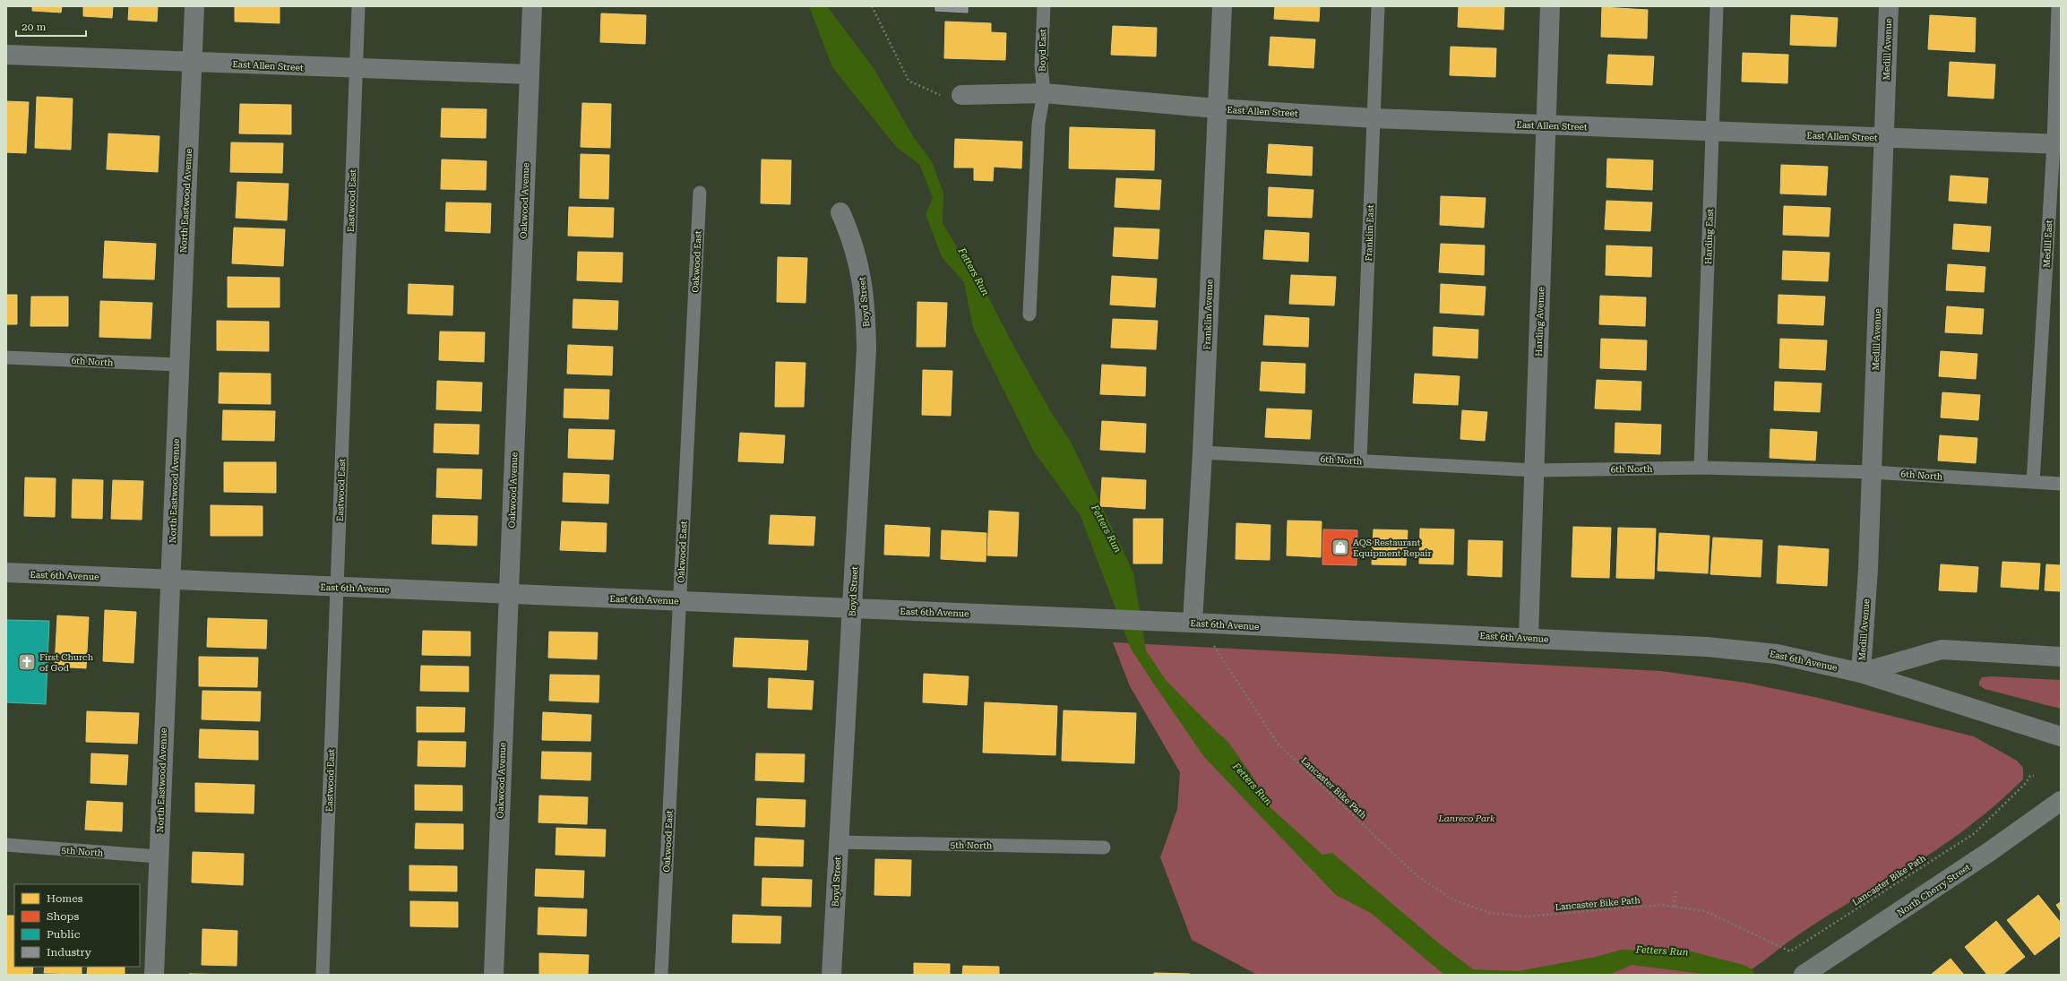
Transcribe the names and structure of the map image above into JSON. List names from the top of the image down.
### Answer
{
  "streets": {
    "main road": ["North Cherry Street"],
    "street": [
      "Medill Avenue",
      "East Allen Street",
      "North Eastwood Avenue",
      "Oakwood Avenue",
      "Boyd Street",
      "Franklin Avenue",
      "Harding Avenue",
      "East 6th Avenue"
    ],
    "lane": [
      "Boyd East",
      "Eastwood East",
      "Franklin East",
      "Harding East",
      "Medill East",
      "Oakwood East",
      "6th North",
      "5th North"
    ],
    "path": ["Lancaster Bike Path"]
  },
  "crossings": [
    ["Medill Avenue", "East Allen Street"],
    ["Medill Avenue", "6th North"],
    ["Medill Avenue", "East 6th Avenue"],
    ["Boyd East", "East Allen Street"],
    ["East Allen Street", "North Eastwood Avenue"],
    ["East Allen Street", "Eastwood East"],
    ["East Allen Street", "Oakwood Avenue"],
    ["East Allen Street", "Franklin East"],
    ["East Allen Street", "Harding East"],
    ["East Allen Street", "Medill East"],
    ["East Allen Street", "Franklin Avenue"],
    ["East Allen Street", "Harding Avenue"],
    ["North Eastwood Avenue", "6th North"],
    ["North Eastwood Avenue", "East 6th Avenue"],
    ["North Eastwood Avenue", "5th North"],
    ["Eastwood East", "East 6th Avenue"],
    ["Oakwood Avenue", "East 6th Avenue"],
    ["Franklin East", "6th North"],
    ["Harding East", "6th North"],
    ["Medill East", "6th North"],
    ["Oakwood East", "East 6th Avenue"],
    ["Boyd Street", "East 6th Avenue"],
    ["Boyd Street", "5th North"],
    ["Franklin Avenue", "6th North"],
    ["Franklin Avenue", "East 6th Avenue"],
    ["Harding Avenue", "6th North"],
    ["Harding Avenue", "East 6th Avenue"]
  ],
  "water": ["Fetters Run"],
  "parks": ["Lanreco Park"],
  "places": {
    "shop": ["AQS Restaurant Equipment Repair"],
    "church": ["First Church of God"]
  },
  "legend": [
    "Homes",
    "Shops",
    "Public",
    "Industry"
  ],
  "scale_bar": "20 m"
}
